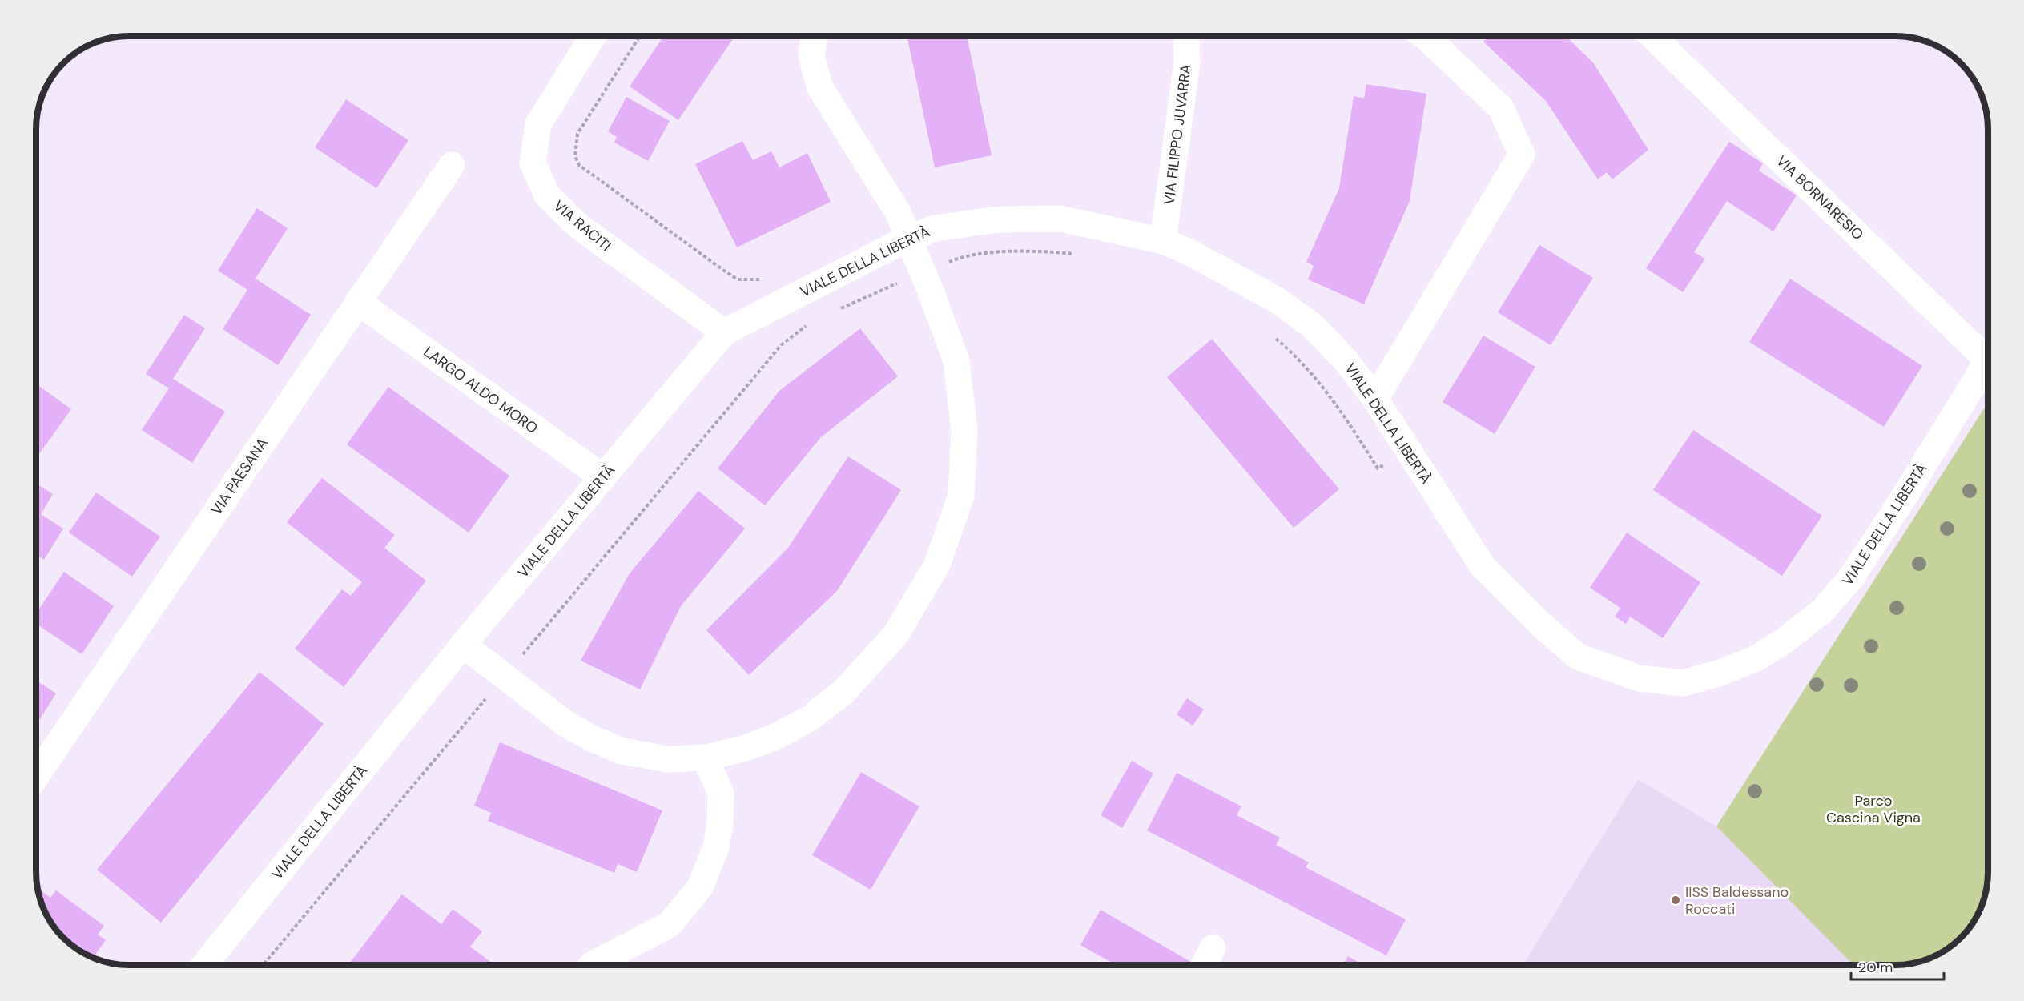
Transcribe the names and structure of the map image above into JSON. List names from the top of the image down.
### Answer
{
  "streets": {
    "street": [
      "VIA FILIPPO JUVARRA",
      "VIA BORNARESIO",
      "VIA RACITI",
      "VIALE DELLA LIBERTÀ",
      "LARGO ALDO MORO",
      "VIA PAESANA"
    ]
  },
  "crossings": [
    ["VIA FILIPPO JUVARRA", "VIALE DELLA LIBERTÀ"],
    ["VIA RACITI", "VIALE DELLA LIBERTÀ"],
    ["VIALE DELLA LIBERTÀ", "LARGO ALDO MORO"],
    ["LARGO ALDO MORO", "VIA PAESANA"]
  ],
  "parks": ["Parco Cascina Vigna"],
  "places": ["IISS Baldessano Roccati"],
  "scale_bar": "20 m"
}
